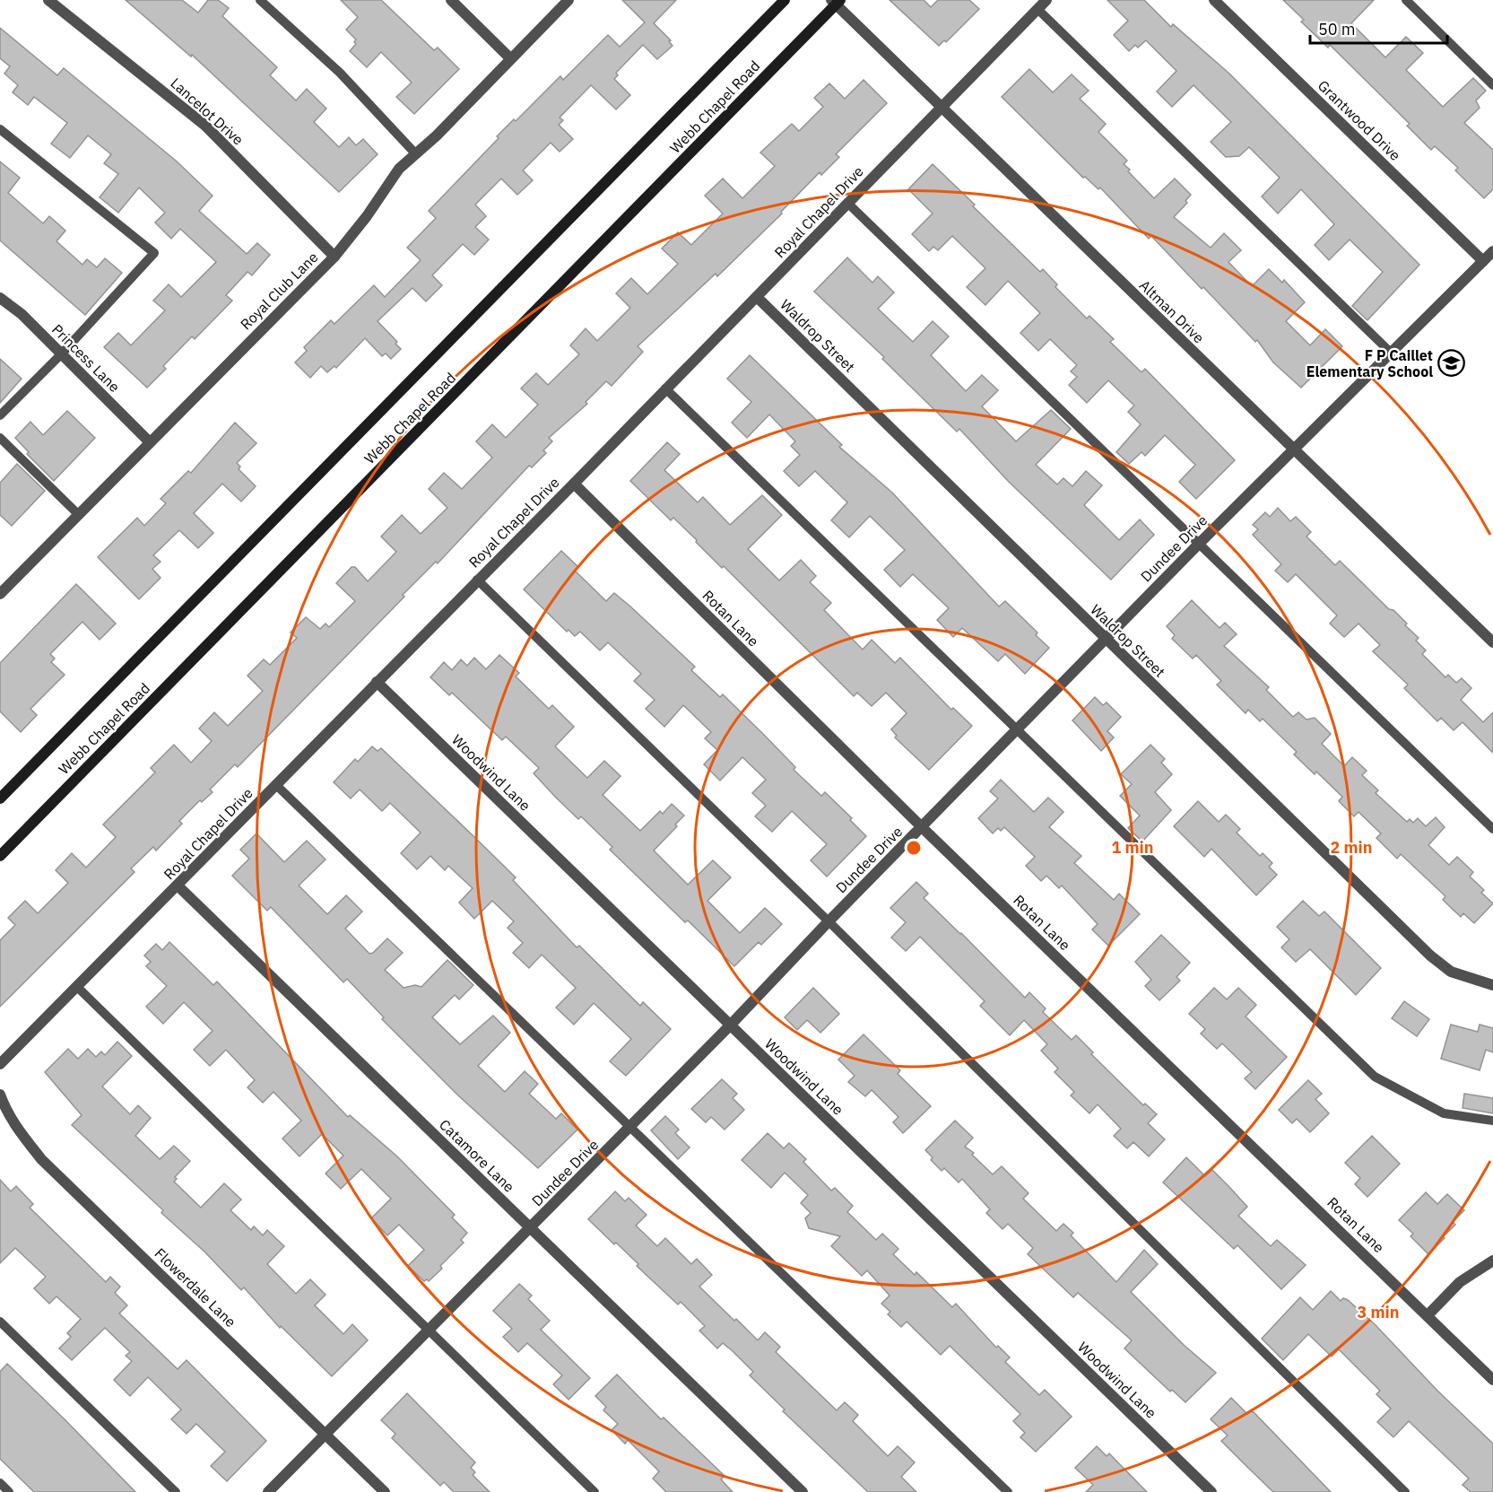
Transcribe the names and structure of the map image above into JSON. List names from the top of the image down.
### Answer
{
  "streets": {
    "main road": ["Webb Chapel Road"],
    "street": [
      "Lancelot Drive",
      "Grantwood Drive",
      "Royal Chapel Drive",
      "Royal Club Lane",
      "Altman Drive",
      "Waldrop Street",
      "Princess Lane",
      "Dundee Drive",
      "Rotan Lane",
      "Woodwind Lane",
      "Catamore Lane",
      "Flowerdale Lane"
    ]
  },
  "crossings": [
    ["Webb Chapel Road", "Altman Drive"],
    ["Lancelot Drive", "Royal Club Lane"],
    ["Grantwood Drive", "Dundee Drive"],
    ["Royal Chapel Drive", "Altman Drive"],
    ["Royal Chapel Drive", "Waldrop Street"],
    ["Royal Chapel Drive", "Rotan Lane"],
    ["Royal Chapel Drive", "Woodwind Lane"],
    ["Royal Chapel Drive", "Catamore Lane"],
    ["Royal Club Lane", "Princess Lane"],
    ["Altman Drive", "Dundee Drive"],
    ["Waldrop Street", "Dundee Drive"],
    ["Dundee Drive", "Rotan Lane"],
    ["Dundee Drive", "Woodwind Lane"],
    ["Dundee Drive", "Catamore Lane"],
    ["Dundee Drive", "Flowerdale Lane"]
  ],
  "places": {
    "school or university": ["F P Caillet Elementary School"]
  },
  "scale_bar": "50 m",
  "rings": ["1 min", "2 min", "3 min"]
}
